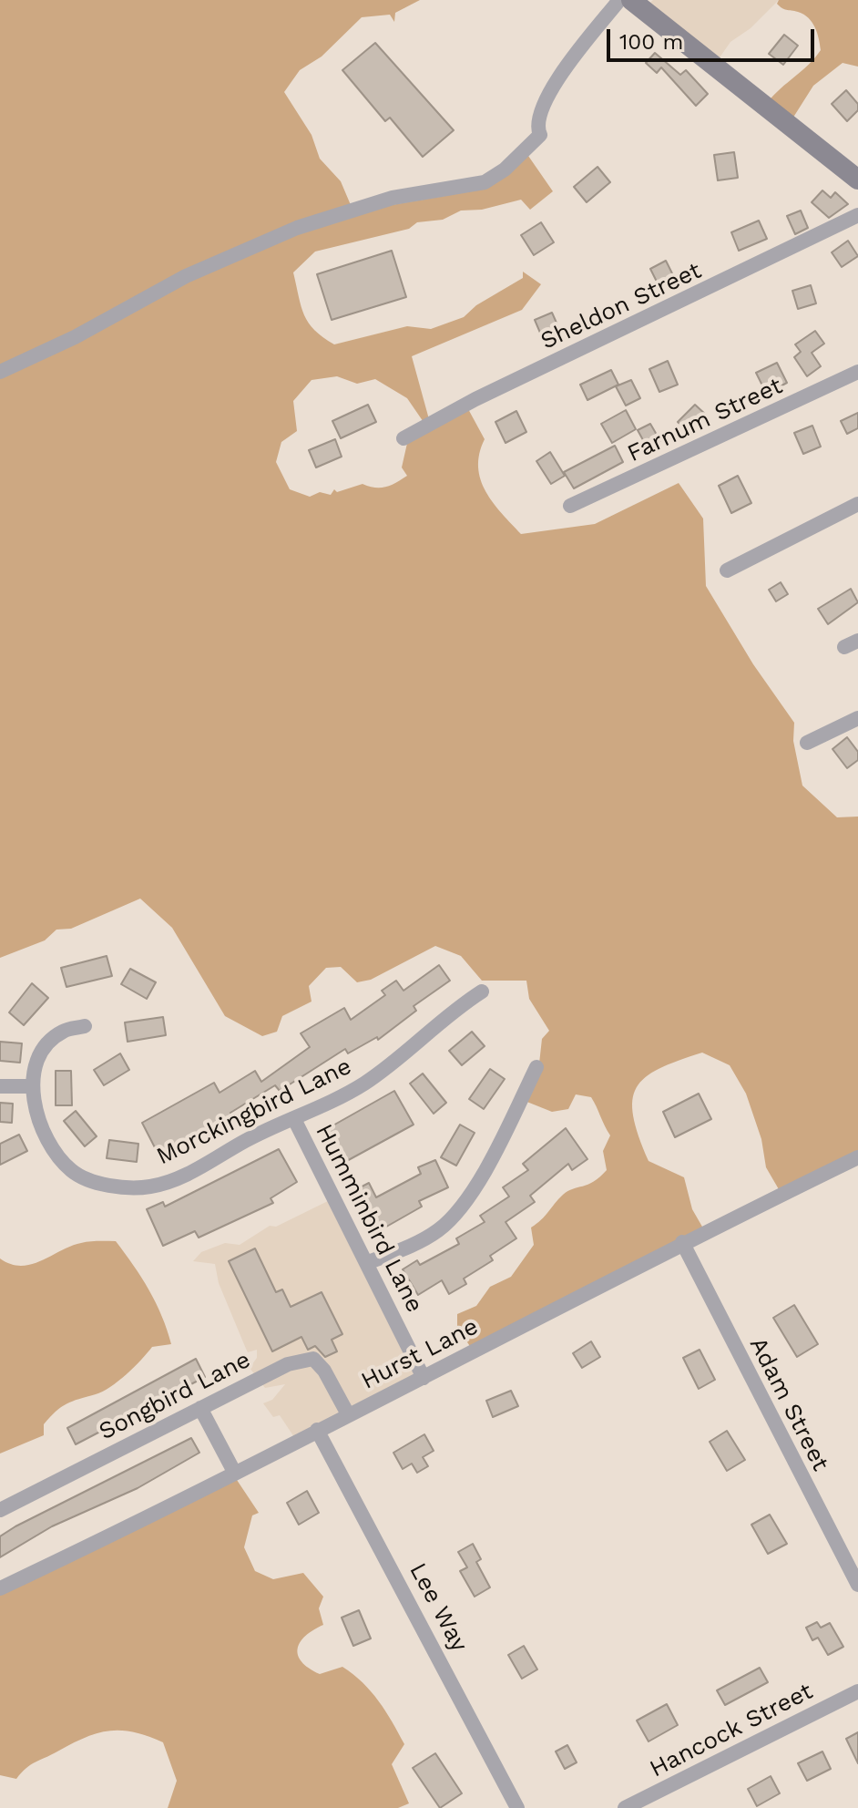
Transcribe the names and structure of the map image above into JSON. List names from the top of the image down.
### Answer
{
  "streets": {
    "street": [
      "Sheldon Street",
      "Farnum Street",
      "Morckingbird Lane",
      "Humminbird Lane",
      "Hurst Lane",
      "Songbird Lane",
      "Adam Street",
      "Lee Way",
      "Hancock Street"
    ]
  },
  "crossings": [
    ["Morckingbird Lane", "Humminbird Lane"],
    ["Humminbird Lane", "Hurst Lane"],
    ["Hurst Lane", "Songbird Lane"],
    ["Hurst Lane", "Adam Street"],
    ["Hurst Lane", "Lee Way"]
  ],
  "scale_bar": "100 m"
}
